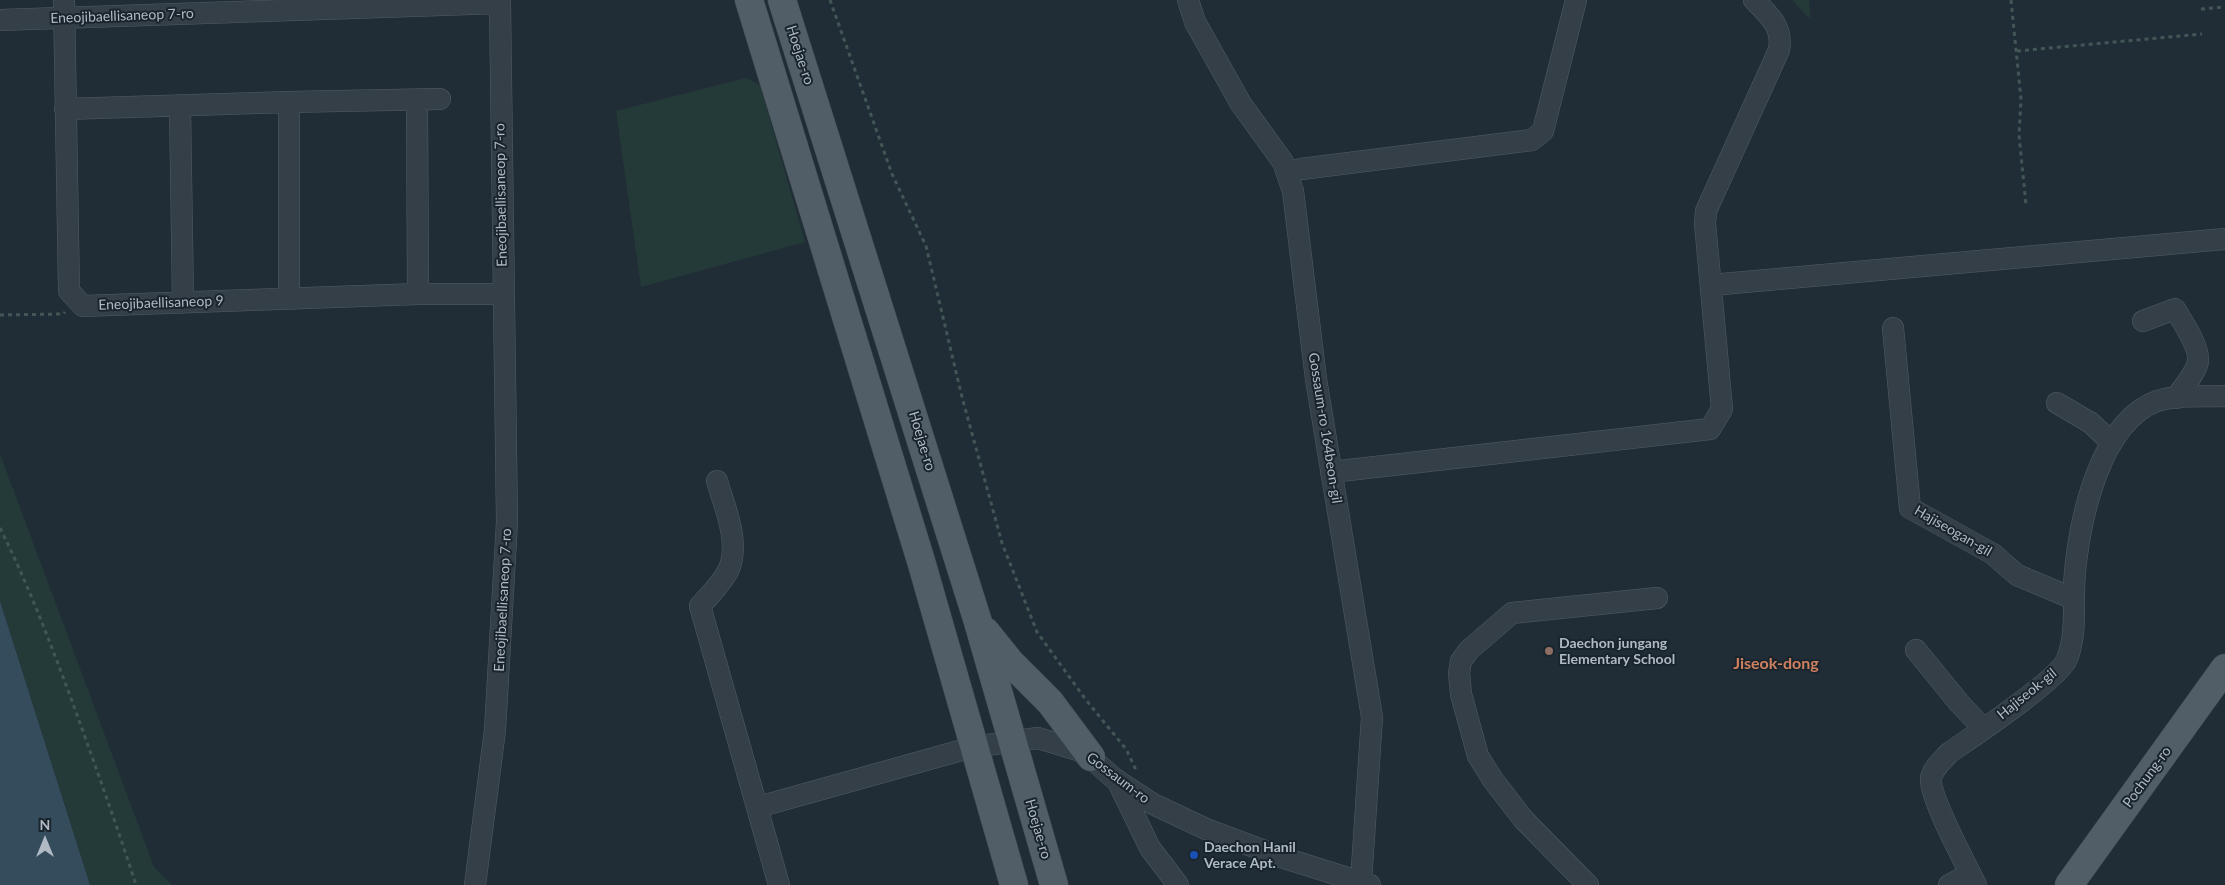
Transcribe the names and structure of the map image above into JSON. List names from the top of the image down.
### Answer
{
  "streets": {
    "main road": ["Hoejae-ro", "Pochung-ro"],
    "street": [
      "Eneojibaellisaneop 7-ro",
      "Eneojibaellisaneop 9",
      "Gossaum-ro 164beon-gil",
      "Hajiseogan-gil",
      "Hajiseok-gil",
      "Gossaum-ro"
    ]
  },
  "crossings": [
    ["Eneojibaellisaneop 7-ro", "Eneojibaellisaneop 9"],
    ["Hoejae-ro", "Gossaum-ro"],
    ["Gossaum-ro 164beon-gil", "Gossaum-ro"],
    ["Hajiseogan-gil", "Hajiseok-gil"]
  ],
  "districts": ["Jiseok-dong"],
  "places": ["Daechon jungang Elementary School", "Daechon Hanil Verace Apt."],
  "north": "top"
}
